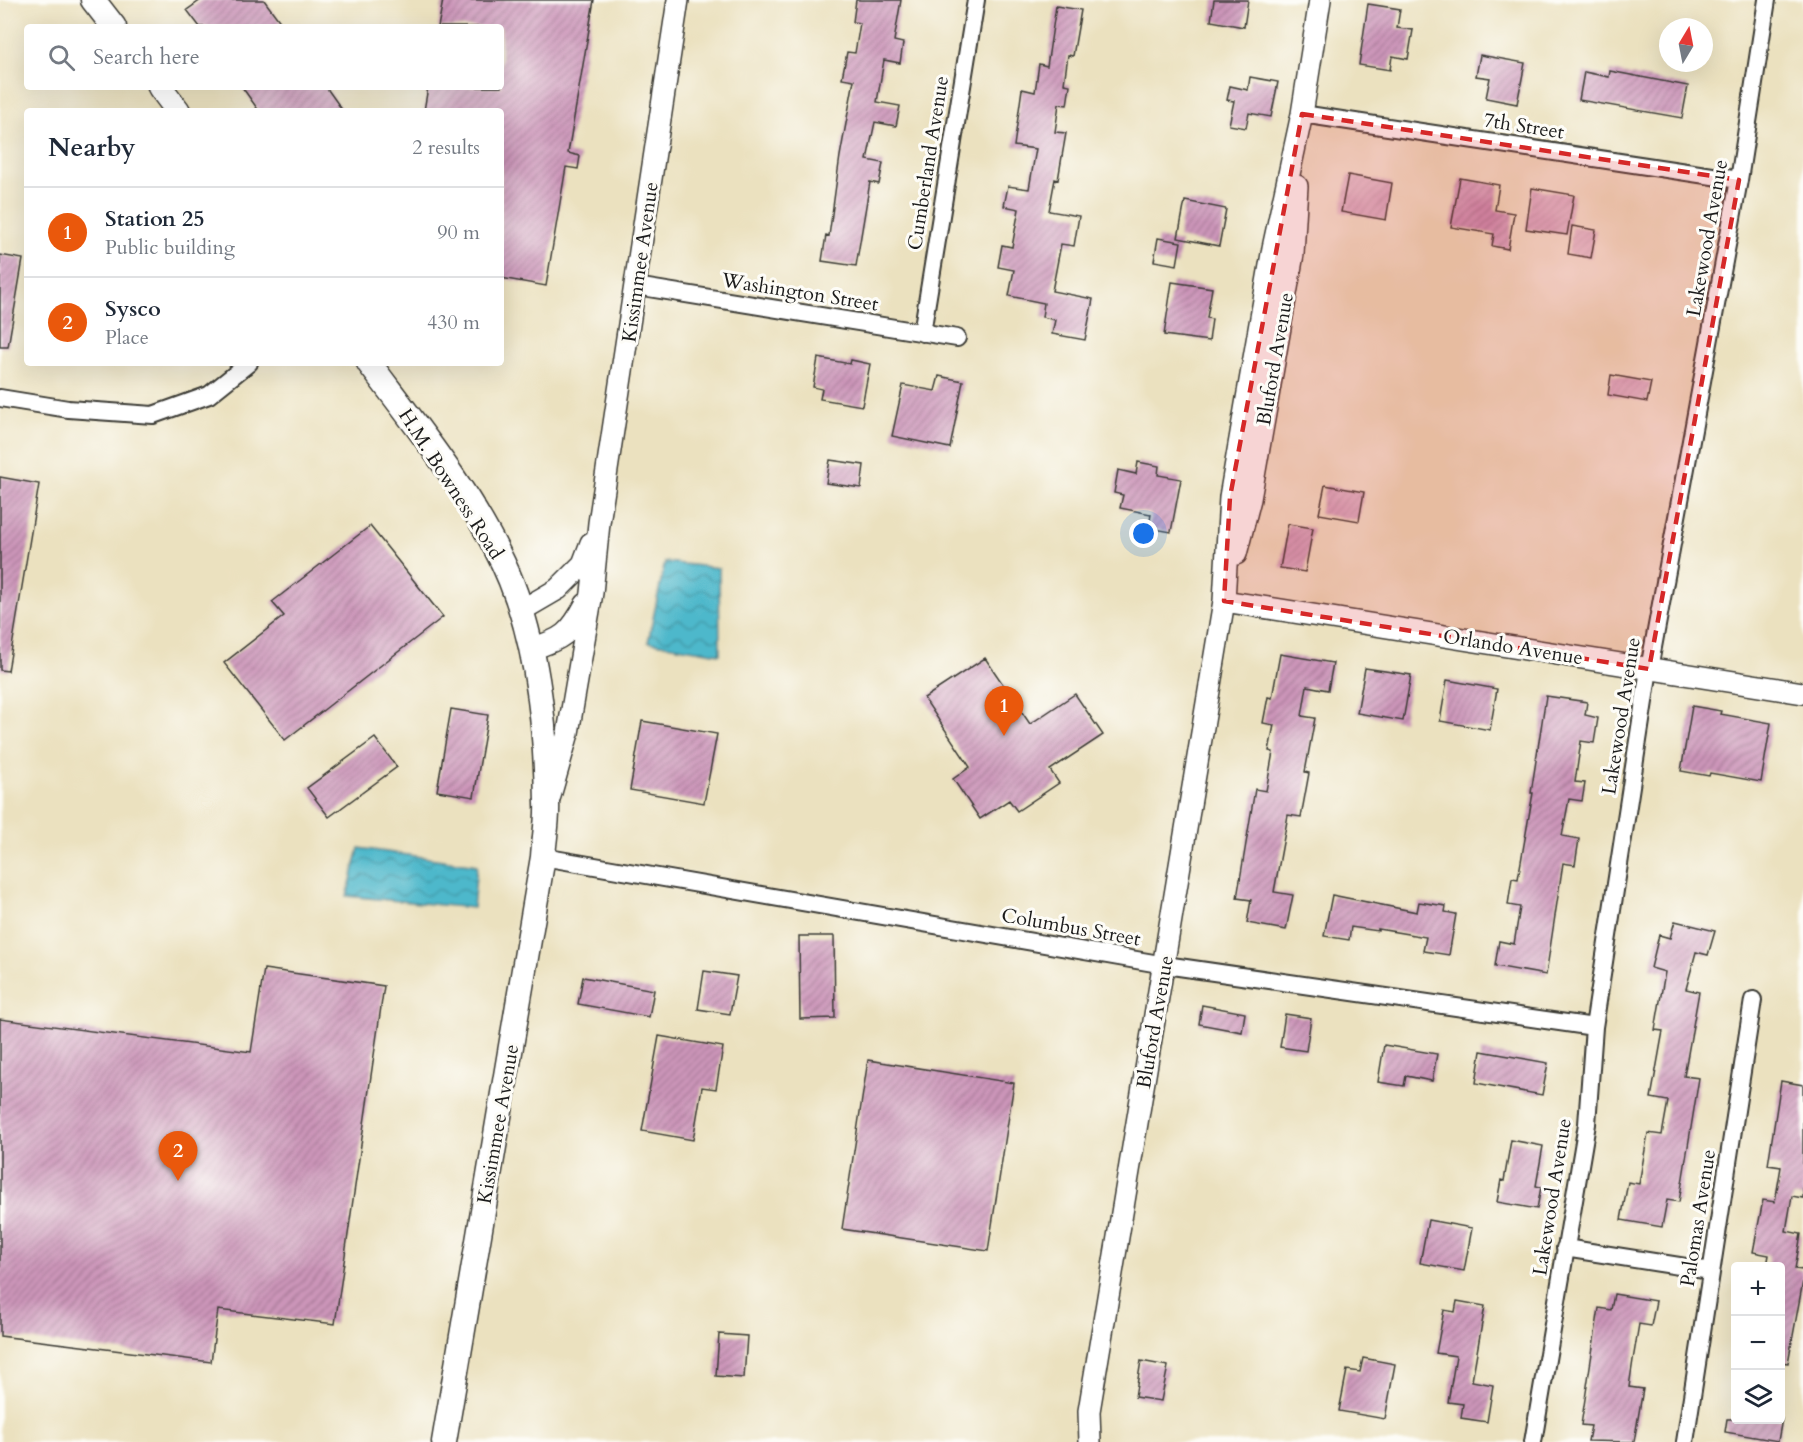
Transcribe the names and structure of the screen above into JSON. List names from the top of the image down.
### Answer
{
  "streets": {
    "main road": ["Kissimmee Avenue", "H.M. Bowness Road"],
    "street": [
      "7th Street",
      "Cumberland Avenue",
      "Lakewood Avenue",
      "Washington Street",
      "Bluford Avenue",
      "Orlando Avenue",
      "Columbus Street",
      "Palomas Avenue"
    ]
  },
  "crossings": [
    ["7th Street", "Lakewood Avenue"],
    ["7th Street", "Bluford Avenue"],
    ["Cumberland Avenue", "Washington Street"],
    ["Lakewood Avenue", "Orlando Avenue"],
    ["Lakewood Avenue", "Columbus Street"],
    ["Kissimmee Avenue", "Washington Street"],
    ["Kissimmee Avenue", "H.M. Bowness Road"],
    ["Kissimmee Avenue", "Columbus Street"],
    ["Bluford Avenue", "Orlando Avenue"],
    ["Bluford Avenue", "Columbus Street"]
  ],
  "north": "top",
  "page": {
    "search": "Search here",
    "heading": ["Nearby", "2 results"],
    "list": [
      {
        "mark": "1",
        "name": "Station 25",
        "note": "Public building",
        "value": "90 m"
      },
      {
        "mark": "2",
        "name": "Sysco",
        "note": "Place",
        "value": "430 m"
      }
    ],
    "pins": ["1", "2"],
    "map_buttons": ["+", "−"]
  }
}
